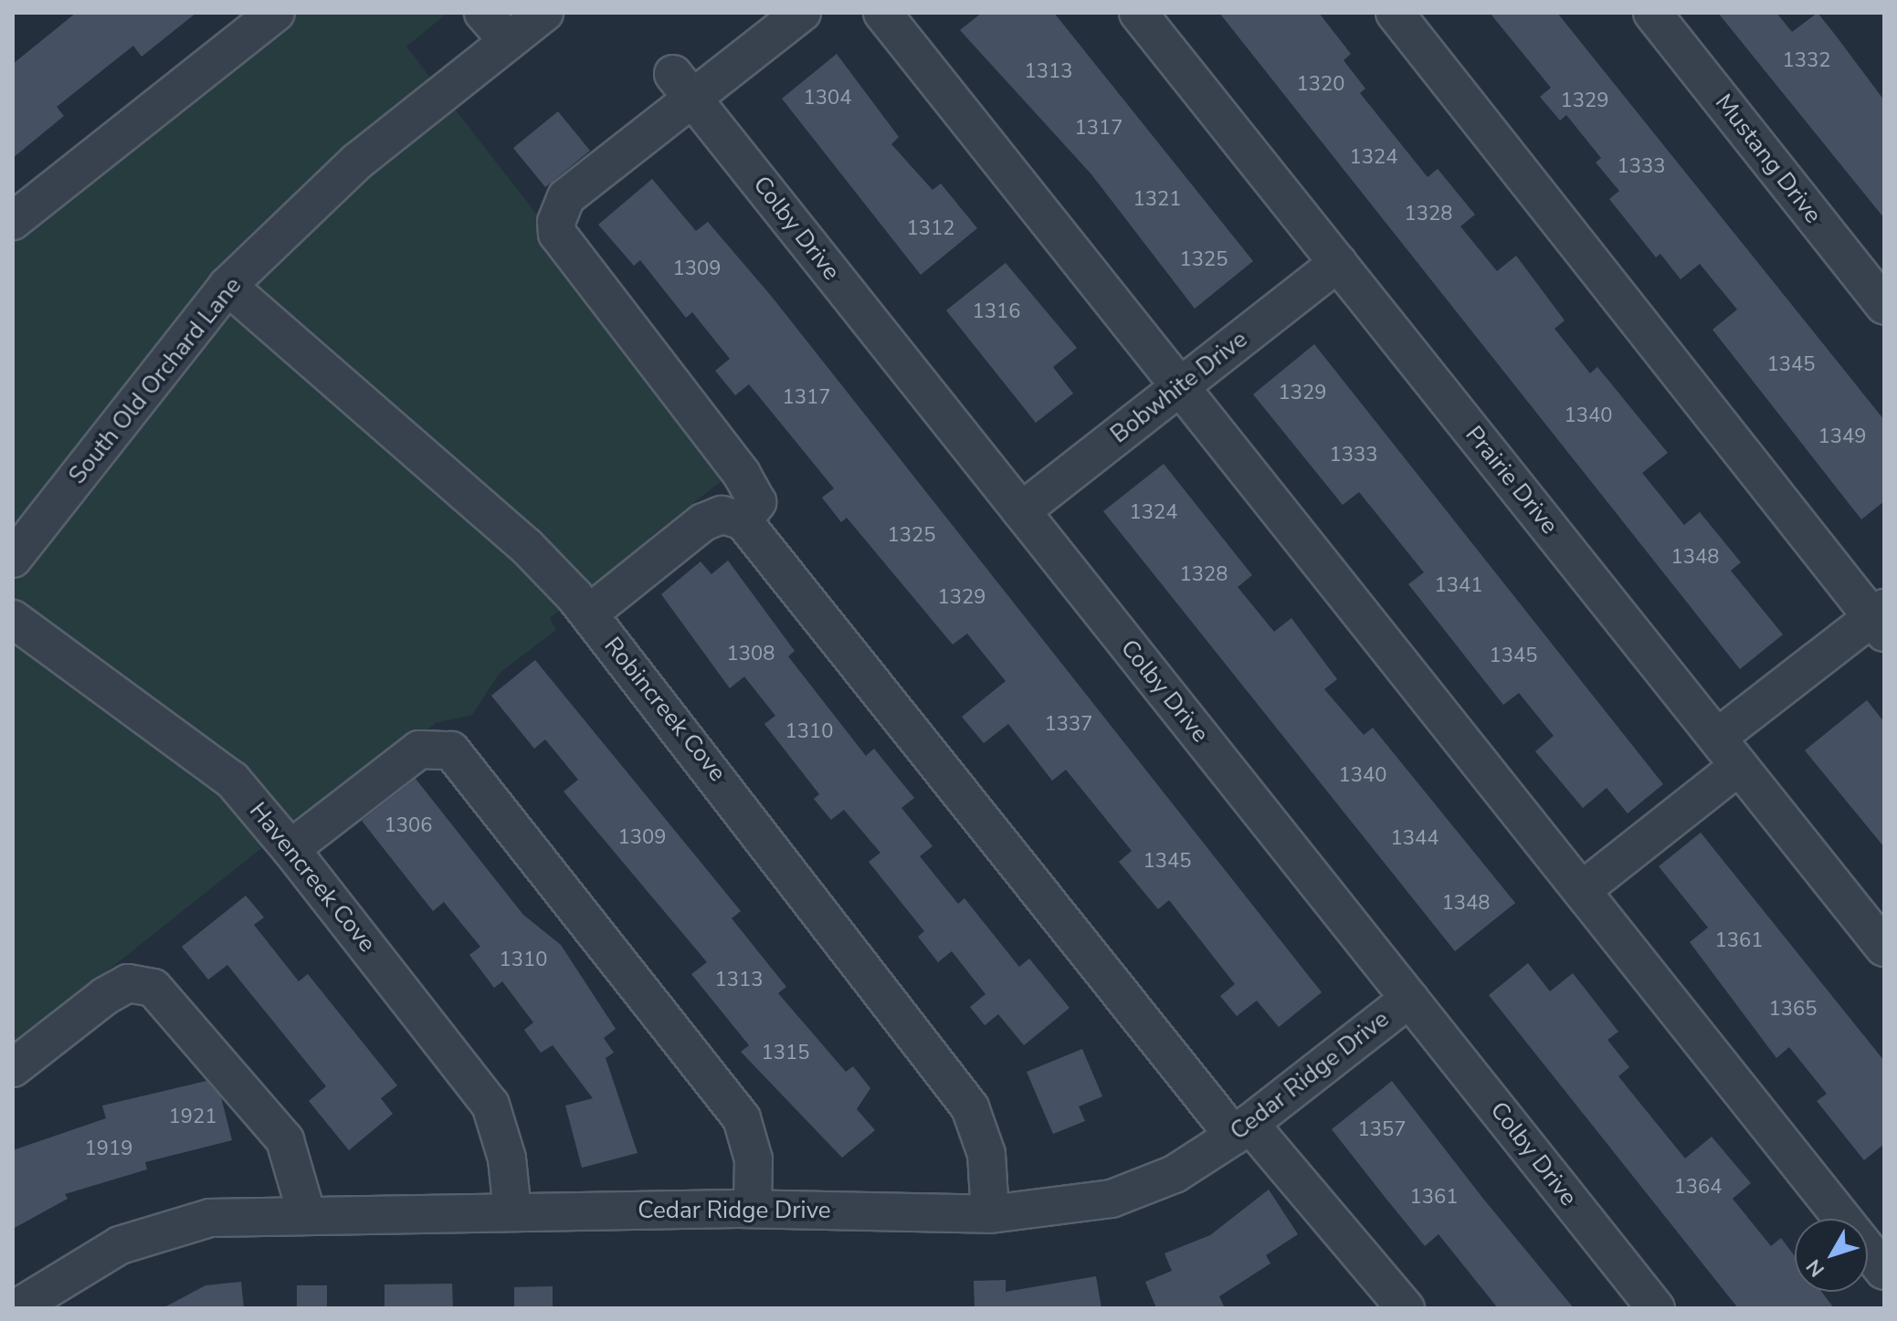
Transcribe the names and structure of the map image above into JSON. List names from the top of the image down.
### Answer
{
  "streets": {
    "street": [
      "Mustang Drive",
      "Colby Drive",
      "South Old Orchard Lane",
      "Bobwhite Drive",
      "Prairie Drive",
      "Robincreek Cove",
      "Havencreek Cove",
      "Cedar Ridge Drive"
    ]
  },
  "crossings": [
    ["Colby Drive", "Bobwhite Drive"],
    ["Colby Drive", "Cedar Ridge Drive"],
    ["South Old Orchard Lane", "Robincreek Cove"],
    ["Bobwhite Drive", "Prairie Drive"],
    ["Robincreek Cove", "Cedar Ridge Drive"],
    ["Havencreek Cove", "Cedar Ridge Drive"]
  ],
  "house_numbers": [
    "1332",
    "1313",
    "1320",
    "1304",
    "1329",
    "1317",
    "1324",
    "1333",
    "1321",
    "1328",
    "1312",
    "1325",
    "1309",
    "1316",
    "1345",
    "1329",
    "1317",
    "1340",
    "1349",
    "1333",
    "1324",
    "1325",
    "1348",
    "1328",
    "1341",
    "1329",
    "1308",
    "1345",
    "1337",
    "1310",
    "1340",
    "1306",
    "1309",
    "1344",
    "1345",
    "1348",
    "1361",
    "1310",
    "1313",
    "1365",
    "1315",
    "1921",
    "1357",
    "1919",
    "1364",
    "1361"
  ],
  "north": "bottom left"
}
